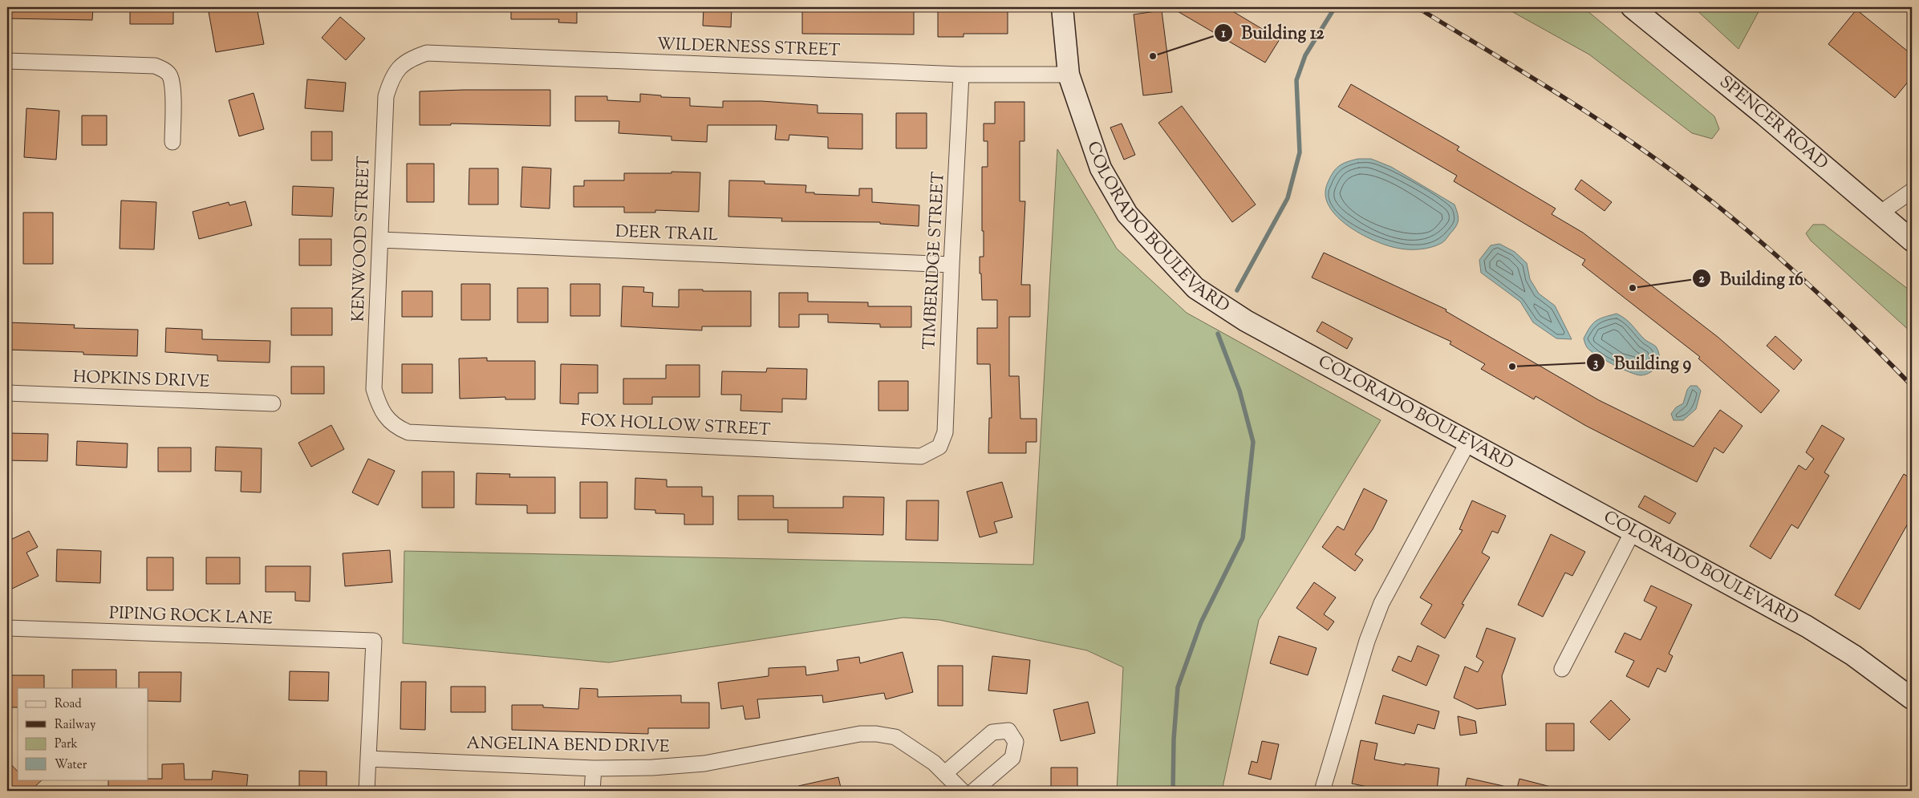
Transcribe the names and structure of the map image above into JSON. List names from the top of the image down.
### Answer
{
  "streets": {
    "main road": ["SPENCER ROAD", "COLORADO BOULEVARD"],
    "street": [
      "WILDERNESS STREET",
      "DEER TRAIL",
      "KENWOOD STREET",
      "TIMBERIDGE STREET",
      "HOPKINS DRIVE",
      "FOX HOLLOW STREET",
      "PIPING ROCK LANE",
      "ANGELINA BEND DRIVE"
    ]
  },
  "crossings": [
    ["WILDERNESS STREET", "COLORADO BOULEVARD"],
    ["WILDERNESS STREET", "KENWOOD STREET"],
    ["WILDERNESS STREET", "TIMBERIDGE STREET"],
    ["DEER TRAIL", "KENWOOD STREET"],
    ["DEER TRAIL", "TIMBERIDGE STREET"],
    ["KENWOOD STREET", "FOX HOLLOW STREET"],
    ["TIMBERIDGE STREET", "FOX HOLLOW STREET"],
    ["PIPING ROCK LANE", "ANGELINA BEND DRIVE"]
  ],
  "places": ["Building 12", "Building 16", "Building 9"],
  "legend": [
    "Road",
    "Railway",
    "Park",
    "Water"
  ]
}
